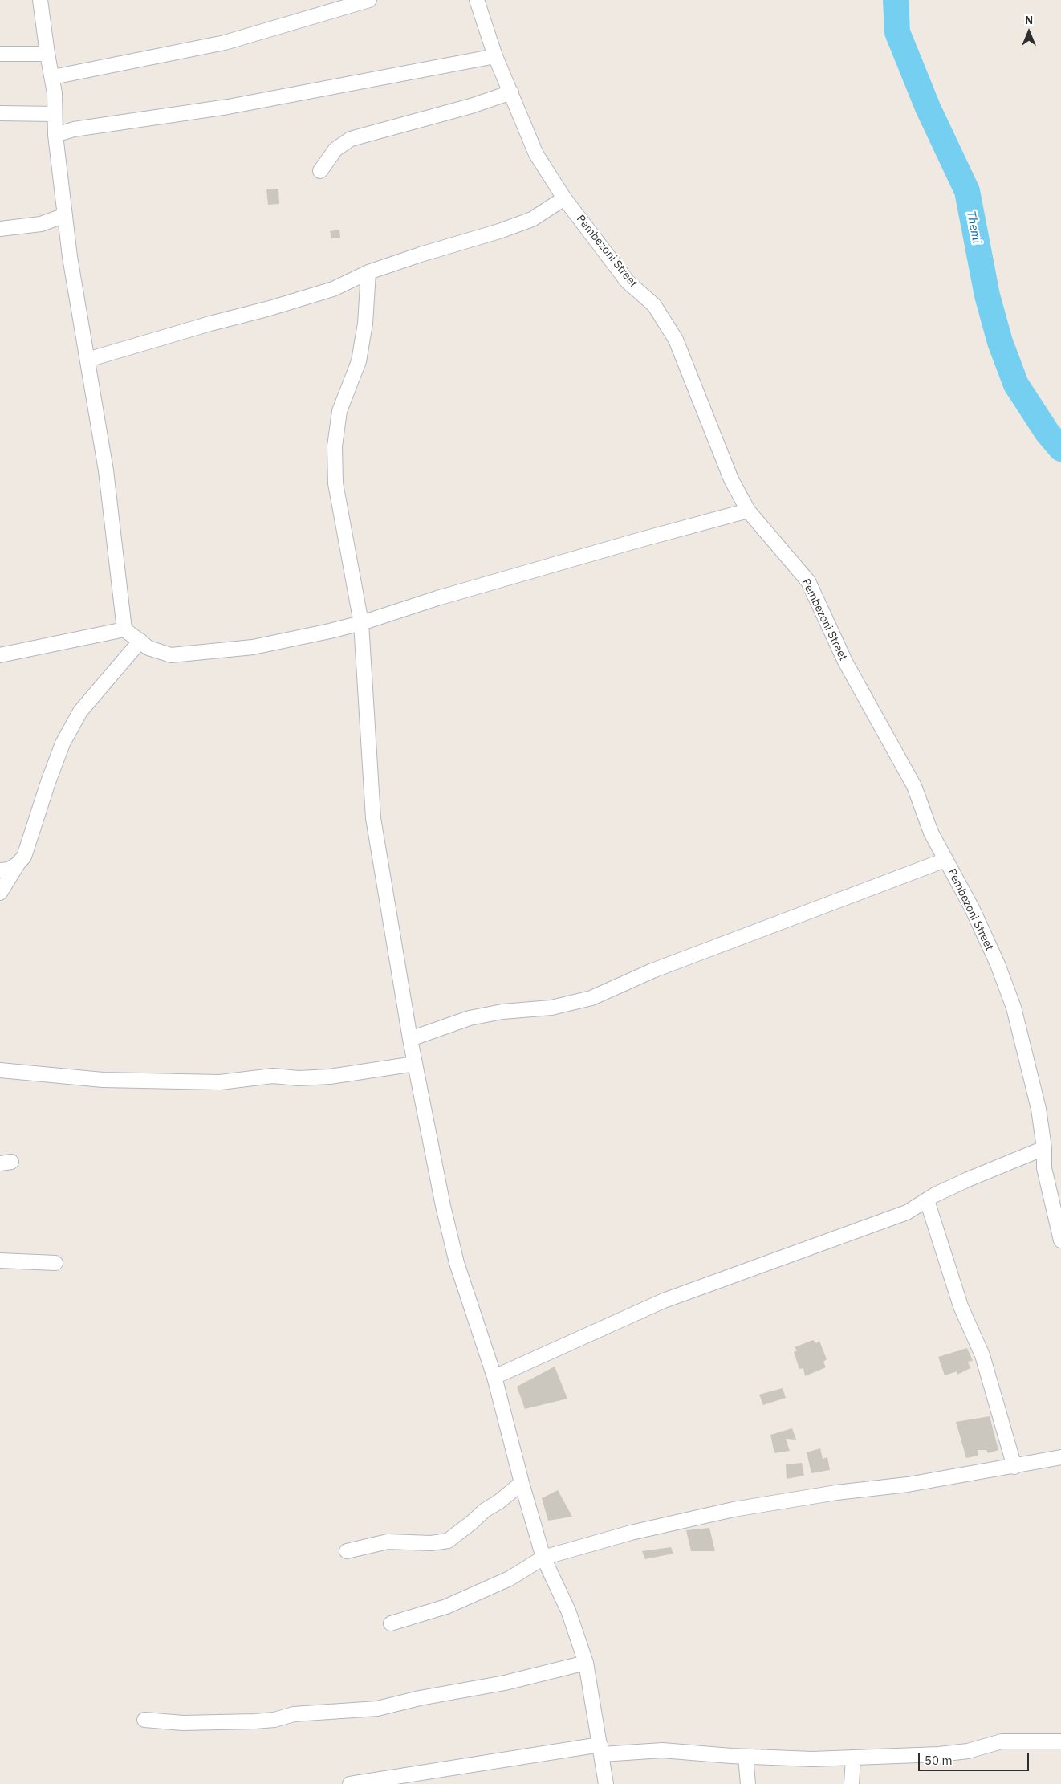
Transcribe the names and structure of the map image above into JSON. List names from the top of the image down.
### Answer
{
  "streets": {
    "street": ["Pembezoni Street"]
  },
  "water": ["Themi"],
  "scale_bar": "50 m",
  "north": "top"
}
